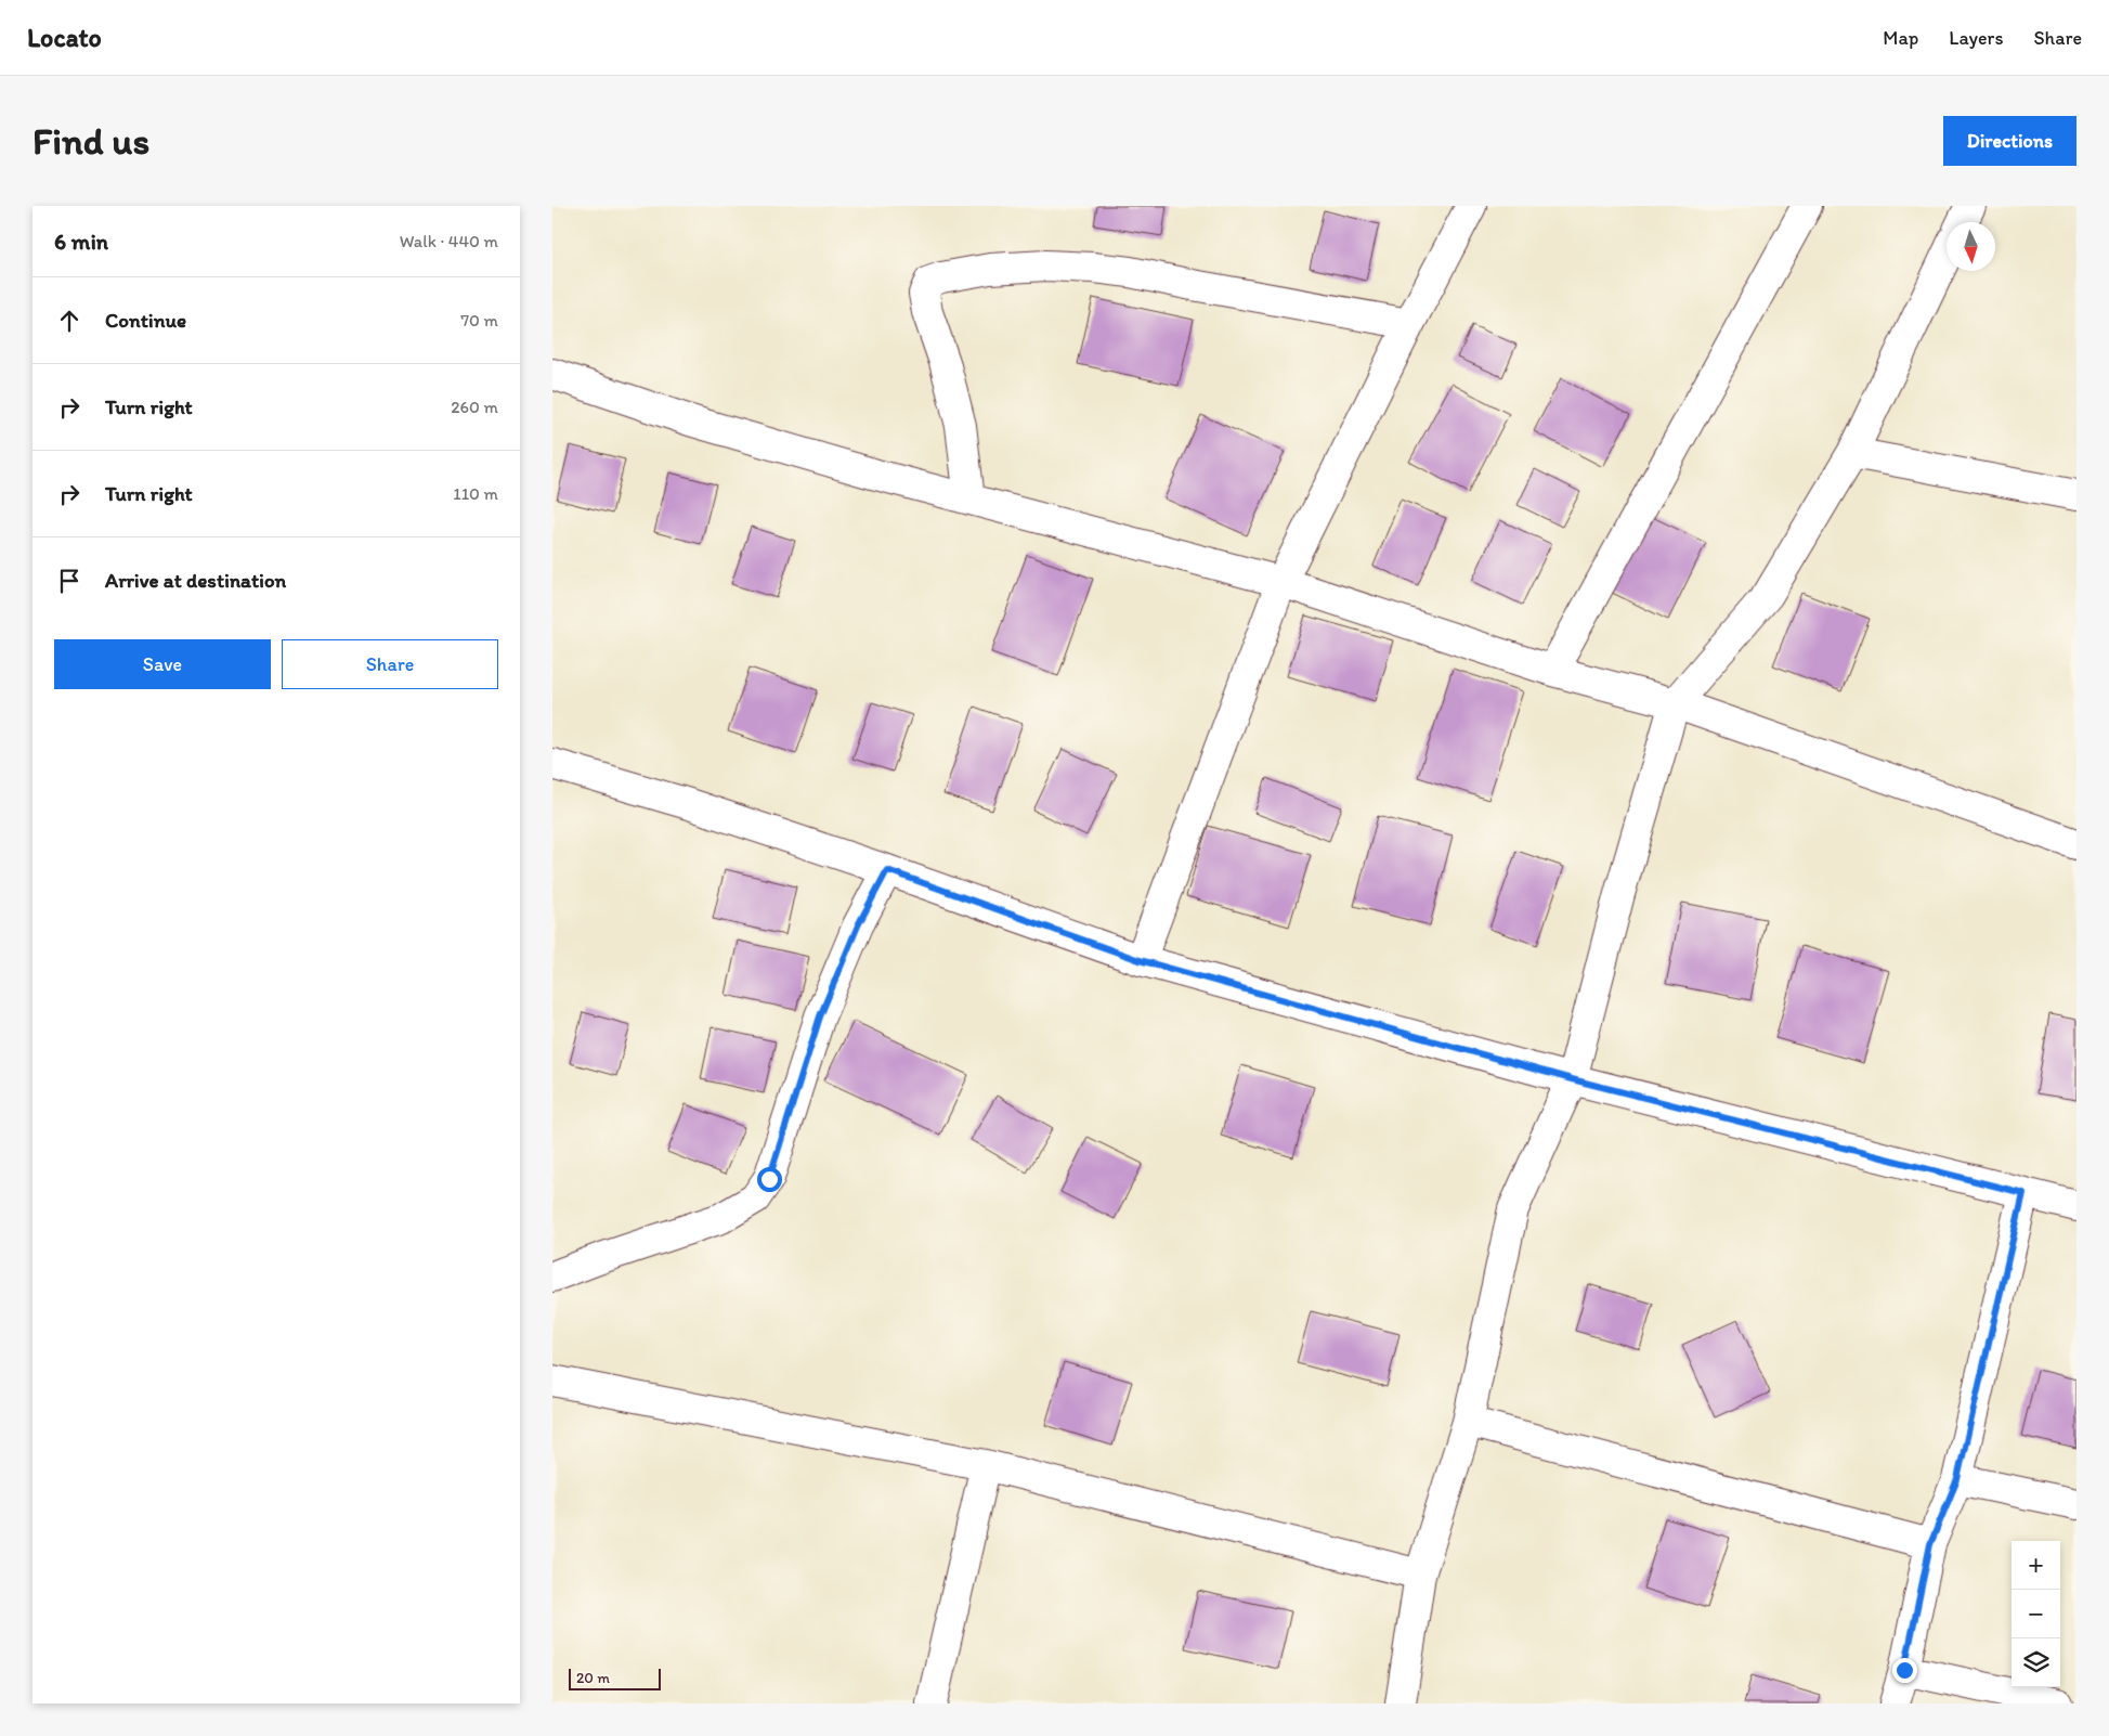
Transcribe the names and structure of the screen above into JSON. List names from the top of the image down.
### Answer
{
  "scale_bar": "20 m",
  "north": "bottom",
  "page": {
    "header": "Locato",
    "nav": ["Map", "Layers", "Share"],
    "buttons": [
      "Directions",
      ["Save", "Share"]
    ],
    "title": "Find us",
    "heading": ["6 min", "Walk · 440 m"],
    "list": [
      ["Continue", "70 m"],
      ["Turn right", "260 m"],
      ["Turn right", "110 m"],
      "Arrive at destination"
    ],
    "map_buttons": ["+", "−"],
    "scale": "20 m"
  }
}
